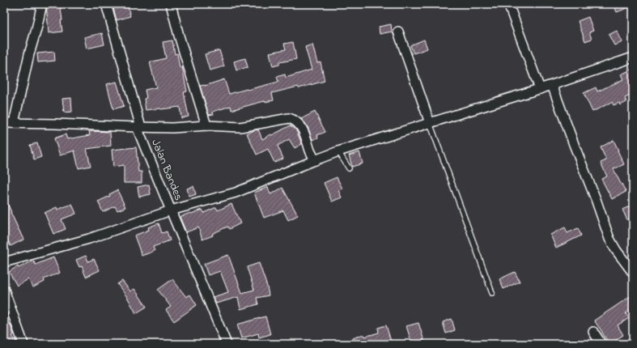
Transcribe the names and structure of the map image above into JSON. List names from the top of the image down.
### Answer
{
  "streets": {
    "street": ["Jalan Bandes"]
  }
}
